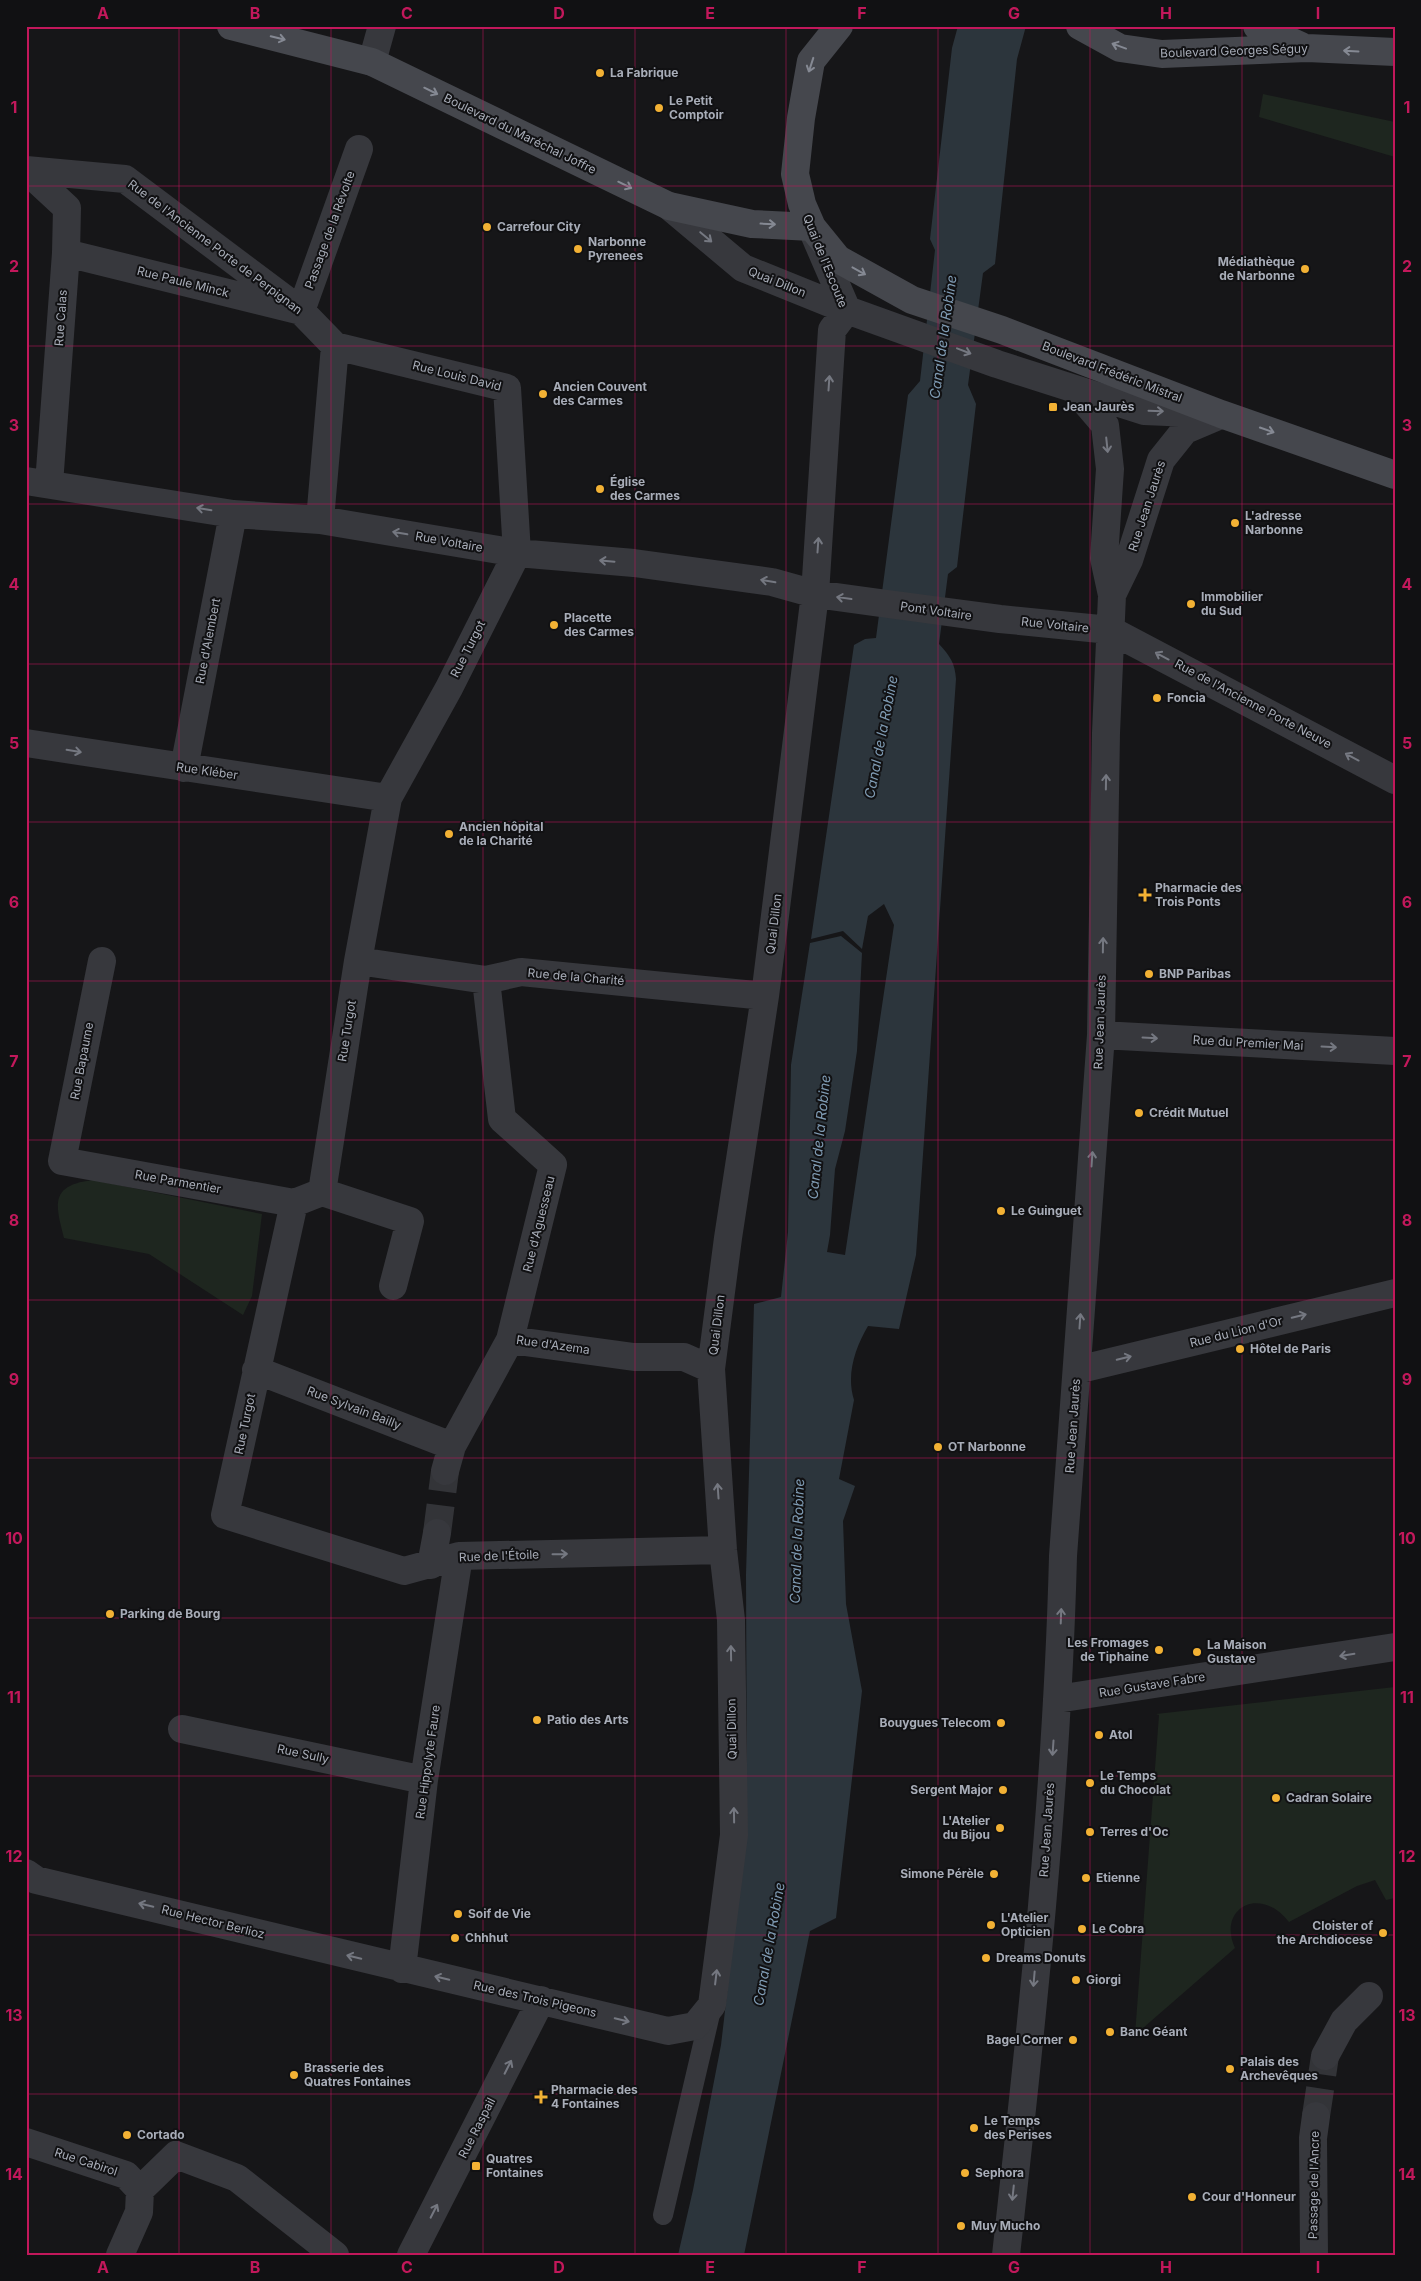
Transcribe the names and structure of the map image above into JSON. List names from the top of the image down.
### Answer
{
  "streets": {
    "main road": [
      "Boulevard Georges Séguy",
      "Boulevard du Maréchal Joffre",
      "Quai de l'Escoute",
      "Boulevard Frédéric Mistral"
    ],
    "street": [
      "Passage de la Révolte",
      "Rue de l'Ancienne Porte de Perpignan",
      "Rue Paule Minck",
      "Quai Dillon",
      "Rue Calas",
      "Rue Louis David",
      "Rue Jean Jaurès",
      "Rue Voltaire",
      "Pont Voltaire",
      "Rue d'Alembert",
      "Rue Turgot",
      "Rue de l'Ancienne Porte Neuve",
      "Rue Kléber",
      "Rue de la Charité",
      "Rue du Premier Mai",
      "Rue Bapaume",
      "Rue Parmentier",
      "Rue d'Aguesseau",
      "Rue du Lion d'Or",
      "Rue d'Azema",
      "Rue Sylvain Bailly",
      "Rue de l'Étoile",
      "Rue Gustave Fabre",
      "Rue Sully",
      "Rue Hippolyte Faure",
      "Rue Hector Berlioz",
      "Rue des Trois Pigeons",
      "Rue Raspail",
      "Rue Cabirol",
      "Passage de l'Ancre"
    ]
  },
  "crossings": [
    ["Boulevard du Maréchal Joffre", "Quai de l'Escoute"],
    ["Boulevard du Maréchal Joffre", "Quai Dillon"],
    ["Boulevard du Maréchal Joffre", "Boulevard Frédéric Mistral"],
    ["Passage de la Révolte", "Rue de l'Ancienne Porte de Perpignan"],
    ["Passage de la Révolte", "Rue Paule Minck"],
    ["Rue de l'Ancienne Porte de Perpignan", "Rue Paule Minck"],
    ["Rue de l'Ancienne Porte de Perpignan", "Rue Calas"],
    ["Rue de l'Ancienne Porte de Perpignan", "Rue Louis David"],
    ["Quai de l'Escoute", "Quai Dillon"],
    ["Quai de l'Escoute", "Boulevard Frédéric Mistral"],
    ["Quai de l'Escoute", "Rue Voltaire"],
    ["Rue Paule Minck", "Rue Calas"],
    ["Quai Dillon", "Boulevard Frédéric Mistral"],
    ["Quai Dillon", "Rue Voltaire"],
    ["Quai Dillon", "Rue de la Charité"],
    ["Quai Dillon", "Rue d'Azema"],
    ["Quai Dillon", "Rue de l'Étoile"],
    ["Quai Dillon", "Rue des Trois Pigeons"],
    ["Rue Calas", "Rue Voltaire"],
    ["Boulevard Frédéric Mistral", "Rue Jean Jaurès"],
    ["Rue Louis David", "Rue Voltaire"],
    ["Rue Louis David", "Rue Turgot"],
    ["Rue Jean Jaurès", "Rue Voltaire"],
    ["Rue Jean Jaurès", "Rue de l'Ancienne Porte Neuve"],
    ["Rue Jean Jaurès", "Rue du Premier Mai"],
    ["Rue Jean Jaurès", "Rue du Lion d'Or"],
    ["Rue Jean Jaurès", "Rue Gustave Fabre"],
    ["Rue Voltaire", "Pont Voltaire"],
    ["Rue Voltaire", "Rue d'Alembert"],
    ["Rue Voltaire", "Rue Turgot"],
    ["Rue Voltaire", "Rue de l'Ancienne Porte Neuve"],
    ["Rue d'Alembert", "Rue Kléber"],
    ["Rue Turgot", "Rue Kléber"],
    ["Rue Turgot", "Rue de la Charité"],
    ["Rue Turgot", "Rue Parmentier"],
    ["Rue Turgot", "Rue Sylvain Bailly"],
    ["Rue Turgot", "Rue de l'Étoile"],
    ["Rue de la Charité", "Rue d'Aguesseau"],
    ["Rue Bapaume", "Rue Parmentier"],
    ["Rue d'Aguesseau", "Rue d'Azema"],
    ["Rue d'Azema", "Rue Sylvain Bailly"],
    ["Rue de l'Étoile", "Rue Hippolyte Faure"],
    ["Rue Sully", "Rue Hippolyte Faure"],
    ["Rue Hippolyte Faure", "Rue Hector Berlioz"],
    ["Rue Hippolyte Faure", "Rue des Trois Pigeons"],
    ["Rue Hector Berlioz", "Rue des Trois Pigeons"],
    ["Rue des Trois Pigeons", "Rue Raspail"]
  ],
  "one_way": [
    "Boulevard Georges Séguy",
    "Boulevard du Maréchal Joffre",
    "Boulevard Frédéric Mistral",
    "Rue Voltaire",
    "Rue de l'Ancienne Porte Neuve",
    "Rue Kléber",
    "Rue du Premier Mai",
    "Rue du Lion d'Or",
    "Rue de l'Étoile",
    "Rue Gustave Fabre",
    "Rue Hector Berlioz",
    "Rue Raspail"
  ],
  "water": ["Canal de la Robine"],
  "places": {
    "other": [
      "La Fabrique",
      "Le Petit Comptoir",
      "Carrefour City",
      "Narbonne Pyrenees",
      "Médiathèque de Narbonne",
      "Ancien Couvent des Carmes",
      "Église des Carmes",
      "L'adresse Narbonne",
      "Immobilier du Sud",
      "Placette des Carmes",
      "Foncia",
      "Ancien hôpital de la Charité",
      "BNP Paribas",
      "Crédit Mutuel",
      "Le Guinguet",
      "Hôtel de Paris",
      "OT Narbonne",
      "Parking de Bourg",
      "Les Fromages de Tiphaine",
      "La Maison Gustave",
      "Patio des Arts",
      "Bouygues Telecom",
      "Atol",
      "Le Temps du Chocolat",
      "Sergent Major",
      "Cadran Solaire",
      "L'Atelier du Bijou",
      "Terres d'Oc",
      "Simone Pérèle",
      "Etienne",
      "Soif de Vie",
      "L'Atelier Opticien",
      "Le Cobra",
      "Cloister of the Archdiocese",
      "Chhhut",
      "Dreams Donuts",
      "Giorgi",
      "Banc Géant",
      "Bagel Corner",
      "Palais des Archevêques",
      "Brasserie des Quatres Fontaines",
      "Le Temps des Perises",
      "Cortado",
      "Sephora",
      "Cour d'Honneur",
      "Muy Mucho"
    ],
    "transit": ["Jean Jaurès", "Quatres Fontaines"],
    "health": ["Pharmacie des Trois Ponts", "Pharmacie des 4 Fontaines"]
  },
  "grid": {
    "columns": [
      "A",
      "B",
      "C",
      "D",
      "E",
      "F",
      "G",
      "H",
      "I"
    ],
    "rows": [
      "1",
      "2",
      "3",
      "4",
      "5",
      "6",
      "7",
      "8",
      "9",
      "10",
      "11",
      "12",
      "13",
      "14"
    ]
  }
}
